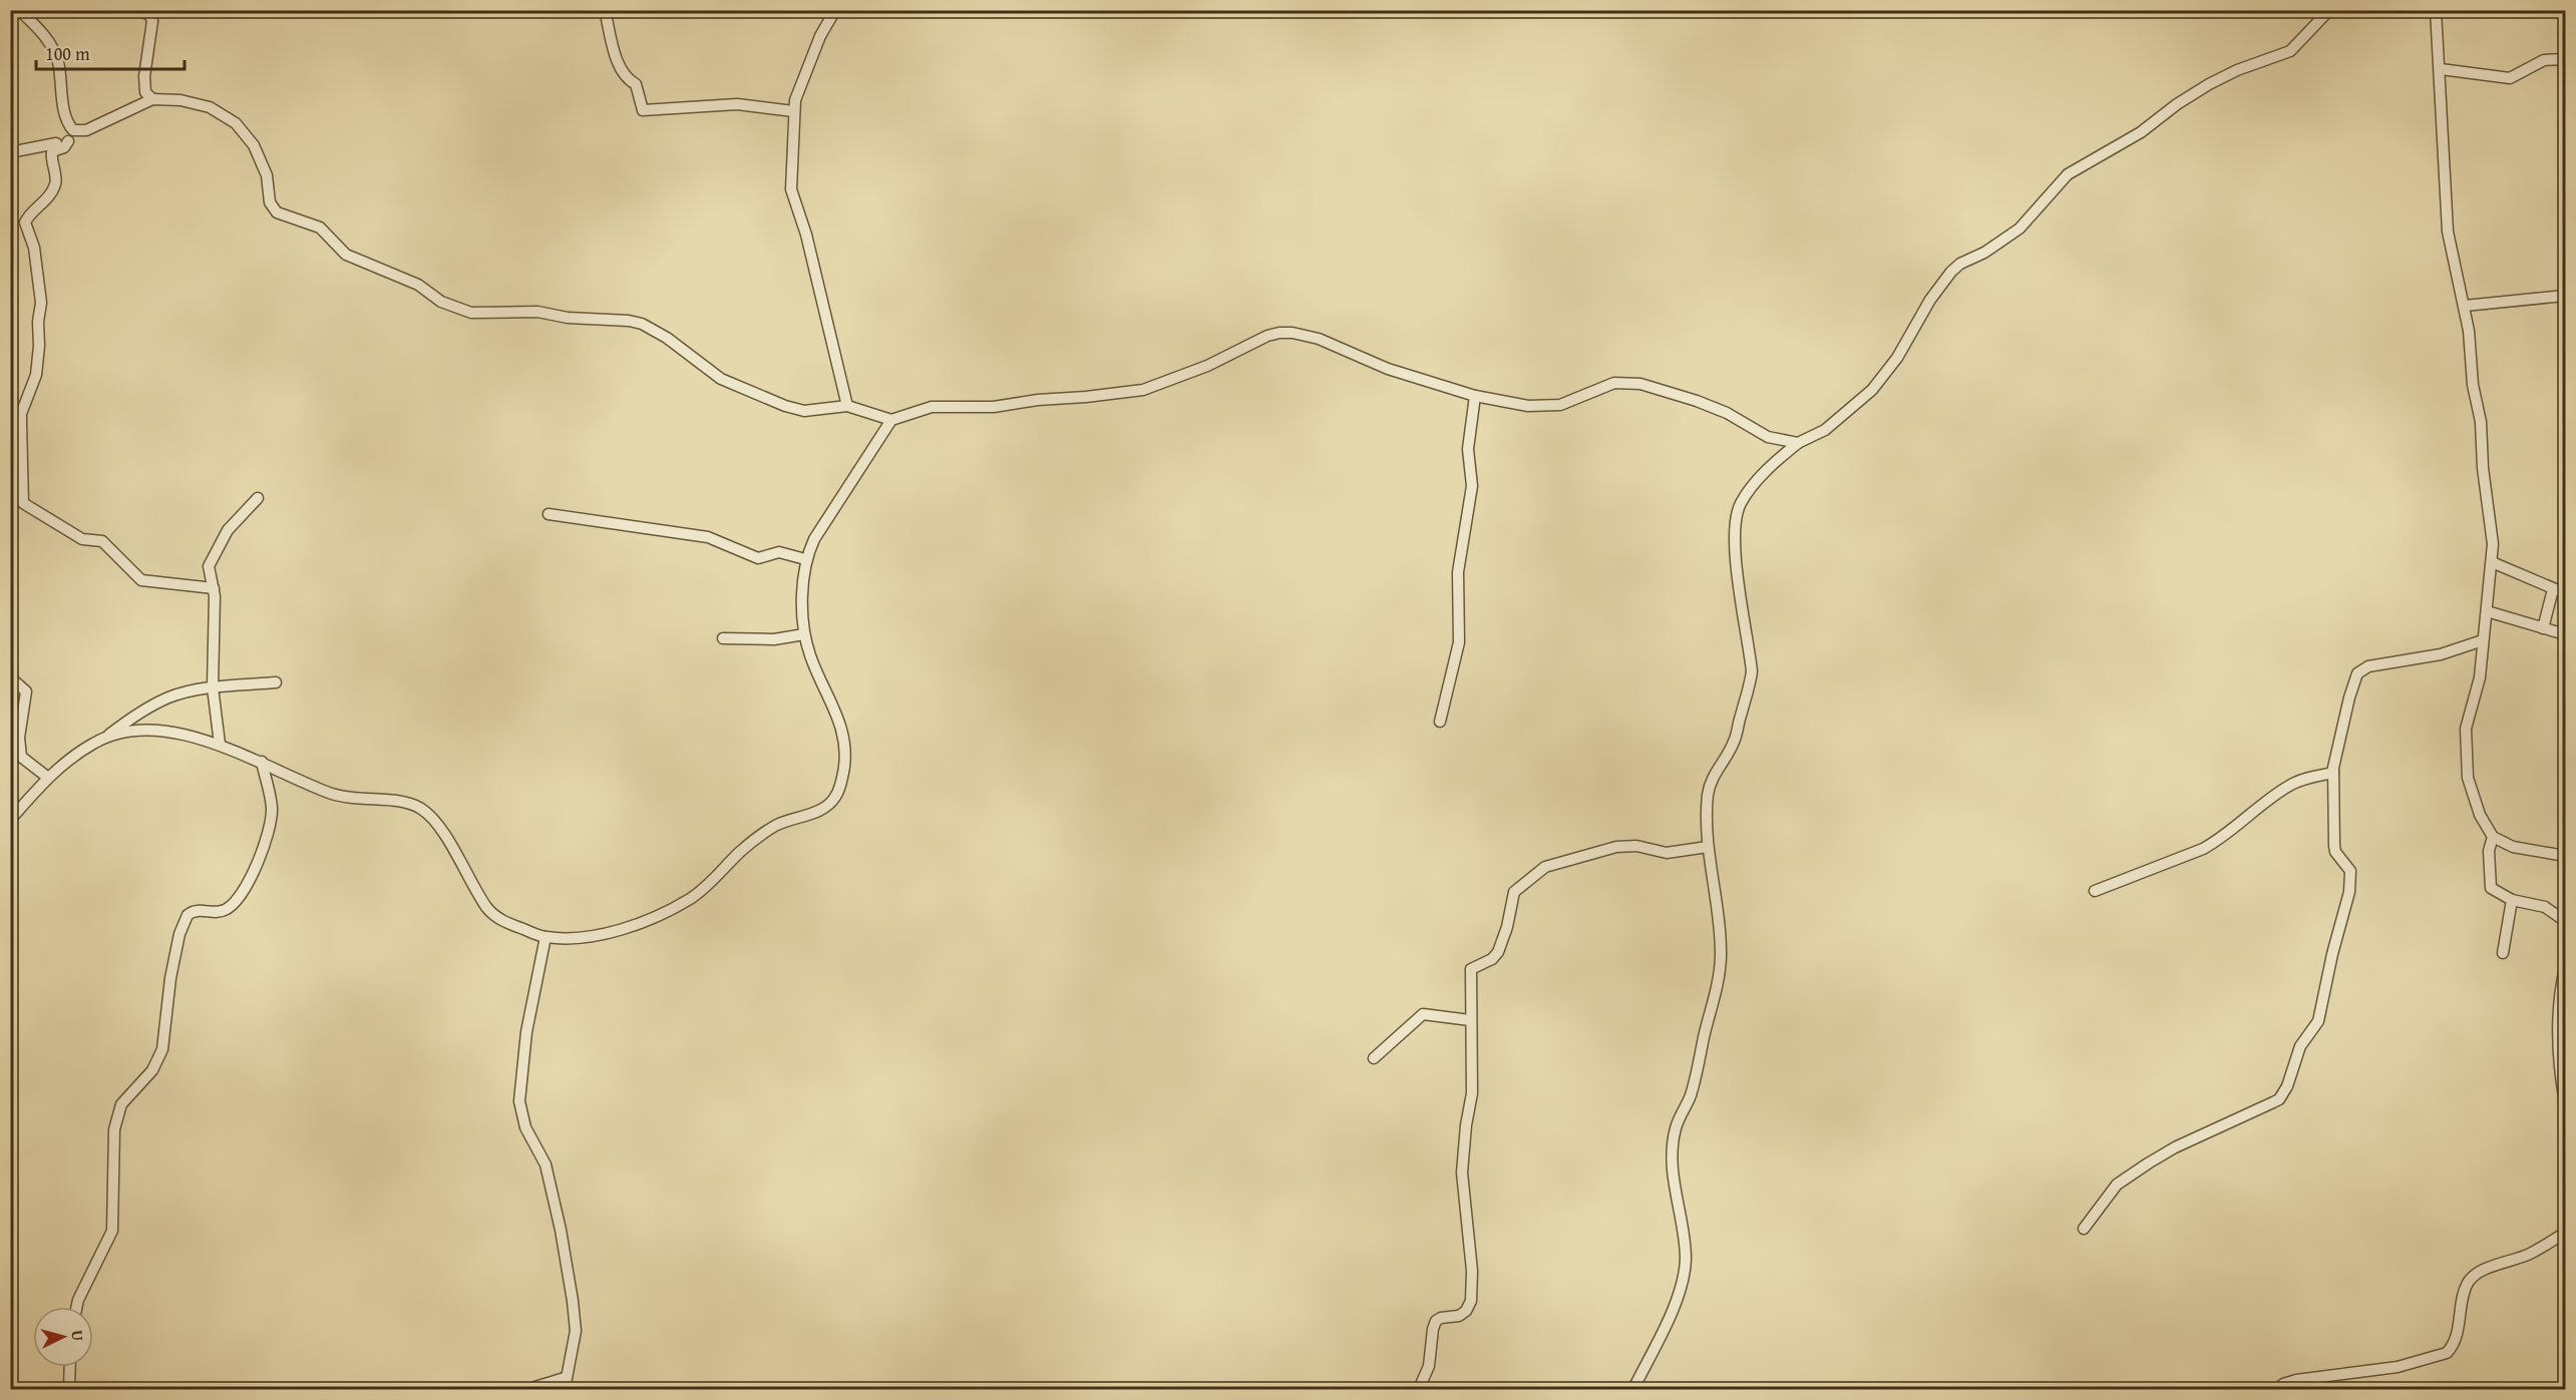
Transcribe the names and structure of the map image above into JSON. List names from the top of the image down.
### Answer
{
  "scale_bar": "100 m",
  "north": "right"
}
